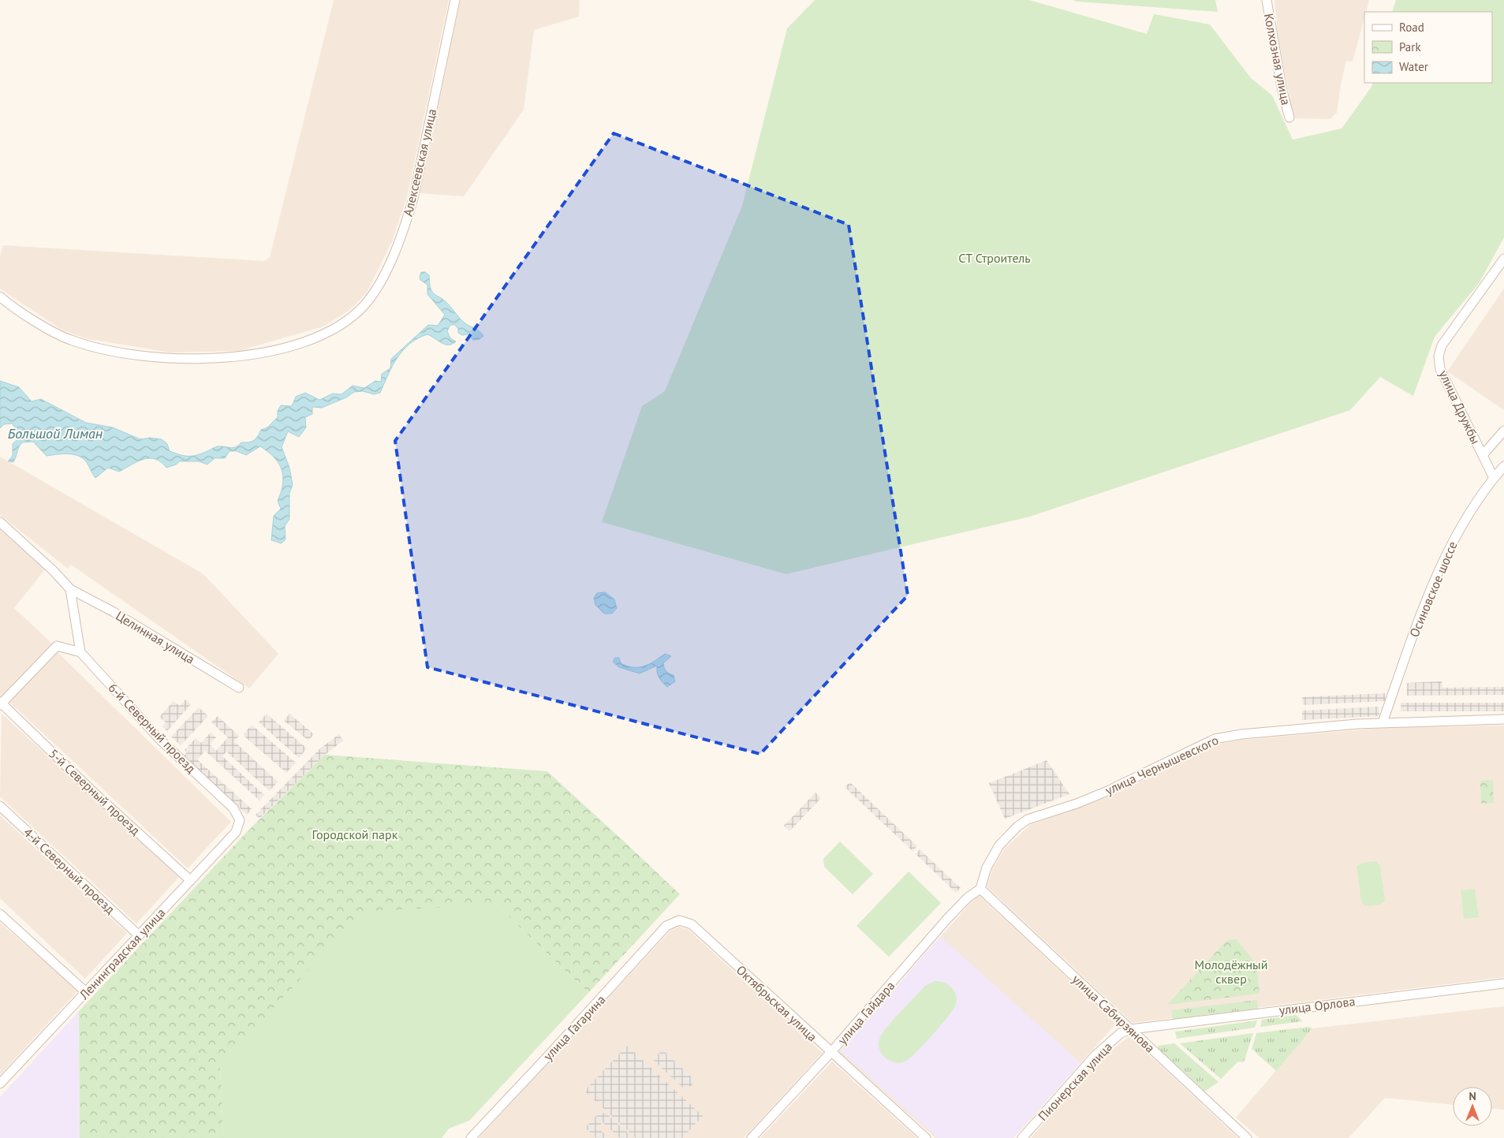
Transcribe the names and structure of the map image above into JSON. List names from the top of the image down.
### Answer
{
  "streets": {
    "street": [
      "Колхозная улица",
      "Алексеевская улица",
      "улица Дружбы",
      "Осиновское шоссе",
      "Целинная улица",
      "6-й Северный проезд",
      "улица Чернышевского",
      "5-й Северный проезд",
      "4-й Северный проезд",
      "Ленинградская улица",
      "Октябрьская улица",
      "улица Орлова",
      "улица Гайдара",
      "улица Сабирзянова",
      "улица Гагарина",
      "Пионерская улица"
    ]
  },
  "crossings": [
    ["улица Дружбы", "Осиновское шоссе"],
    ["Осиновское шоссе", "улица Чернышевского"],
    ["6-й Северный проезд", "Ленинградская улица"],
    ["улица Чернышевского", "улица Гайдара"],
    ["улица Чернышевского", "улица Сабирзянова"],
    ["5-й Северный проезд", "Ленинградская улица"],
    ["4-й Северный проезд", "Ленинградская улица"],
    ["Октябрьская улица", "улица Гайдара"],
    ["Октябрьская улица", "улица Гагарина"],
    ["улица Орлова", "улица Сабирзянова"],
    ["улица Орлова", "Пионерская улица"],
    ["улица Гайдара", "улица Сабирзянова"],
    ["улица Сабирзянова", "Пионерская улица"]
  ],
  "water": ["Большой Лиман"],
  "parks": ["СТ Строитель", "Городской парк", "Молодёжный сквер"],
  "legend": ["Road", "Park", "Water"],
  "north": "top"
}
